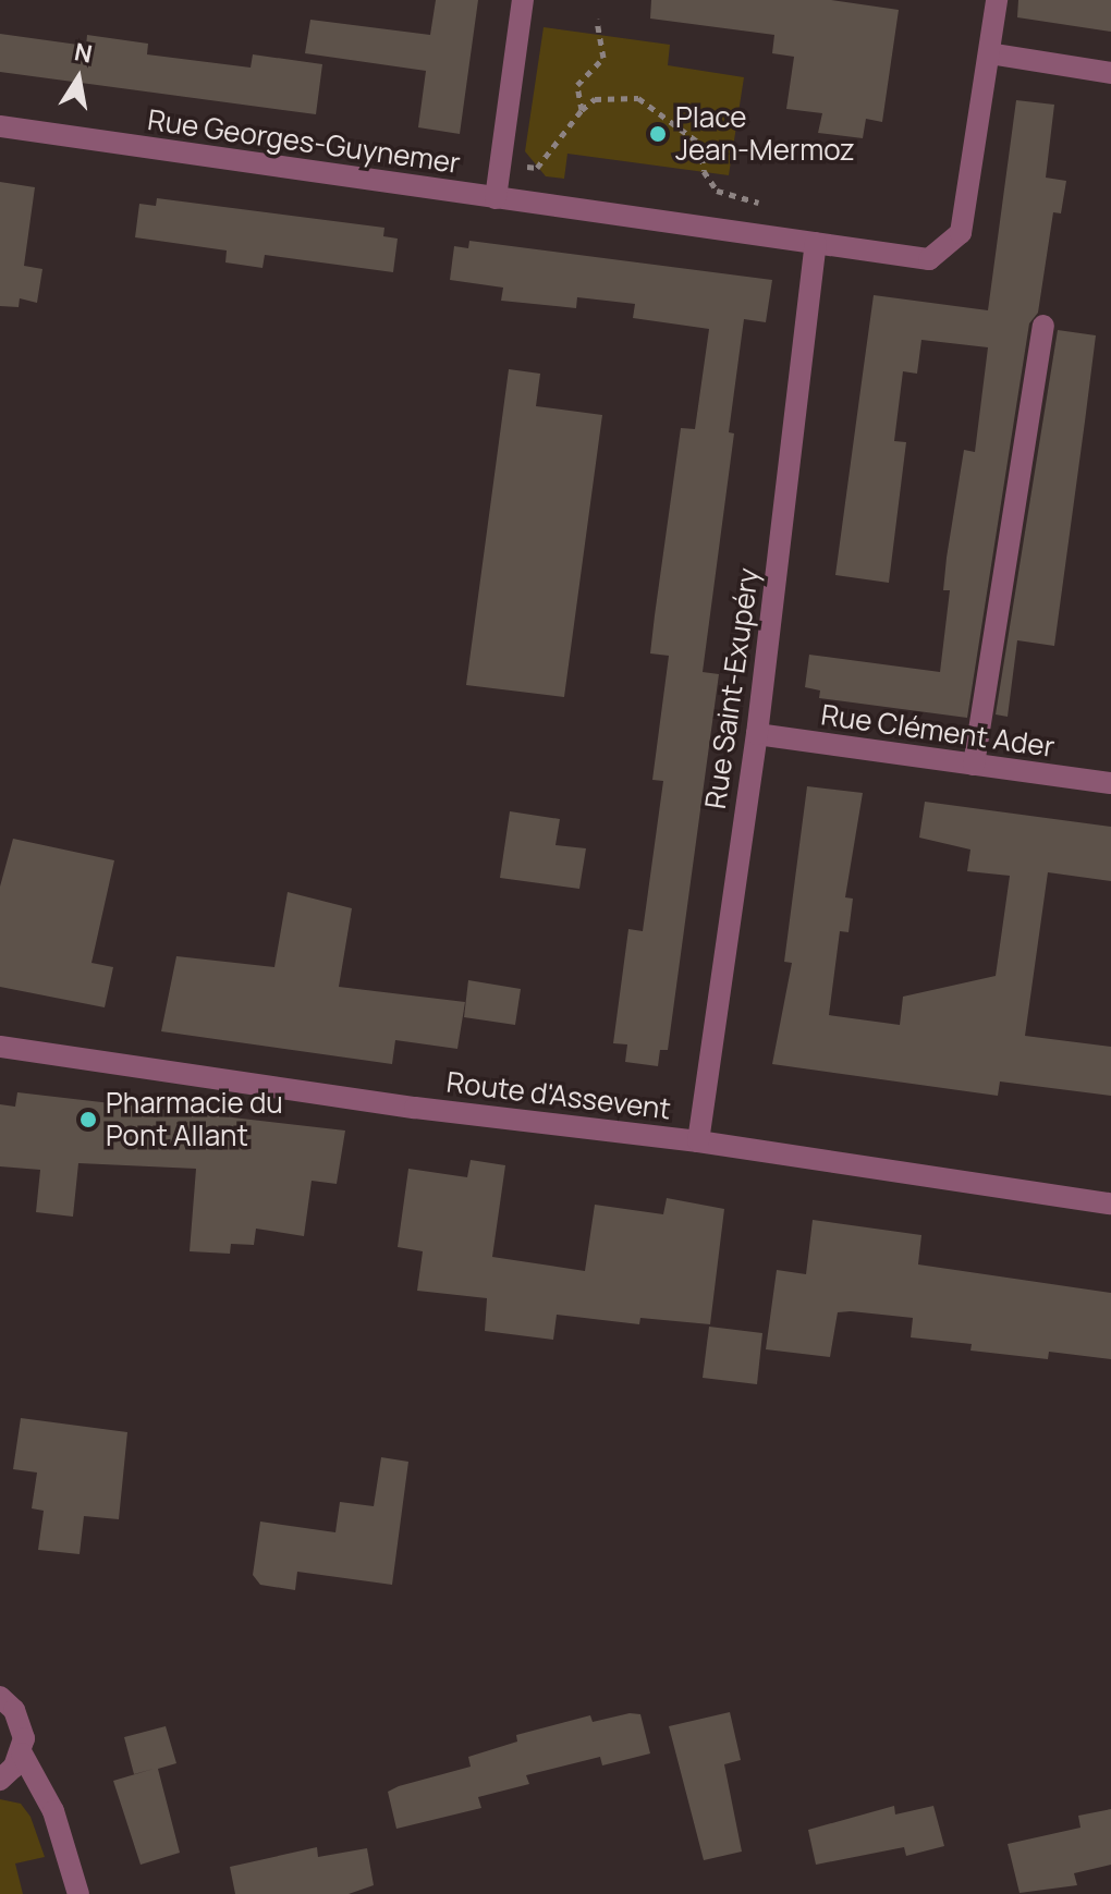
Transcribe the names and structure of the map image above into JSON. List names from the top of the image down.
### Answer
{
  "streets": {
    "street": [
      "Rue Georges-Guynemer",
      "Rue Saint-Exupéry",
      "Rue Clément Ader",
      "Route d'Assevent"
    ]
  },
  "crossings": [
    ["Rue Saint-Exupéry", "Rue Clément Ader"],
    ["Rue Saint-Exupéry", "Route d'Assevent"]
  ],
  "places": ["Place Jean-Mermoz", "Pharmacie du Pont Allant"],
  "north": "top"
}
